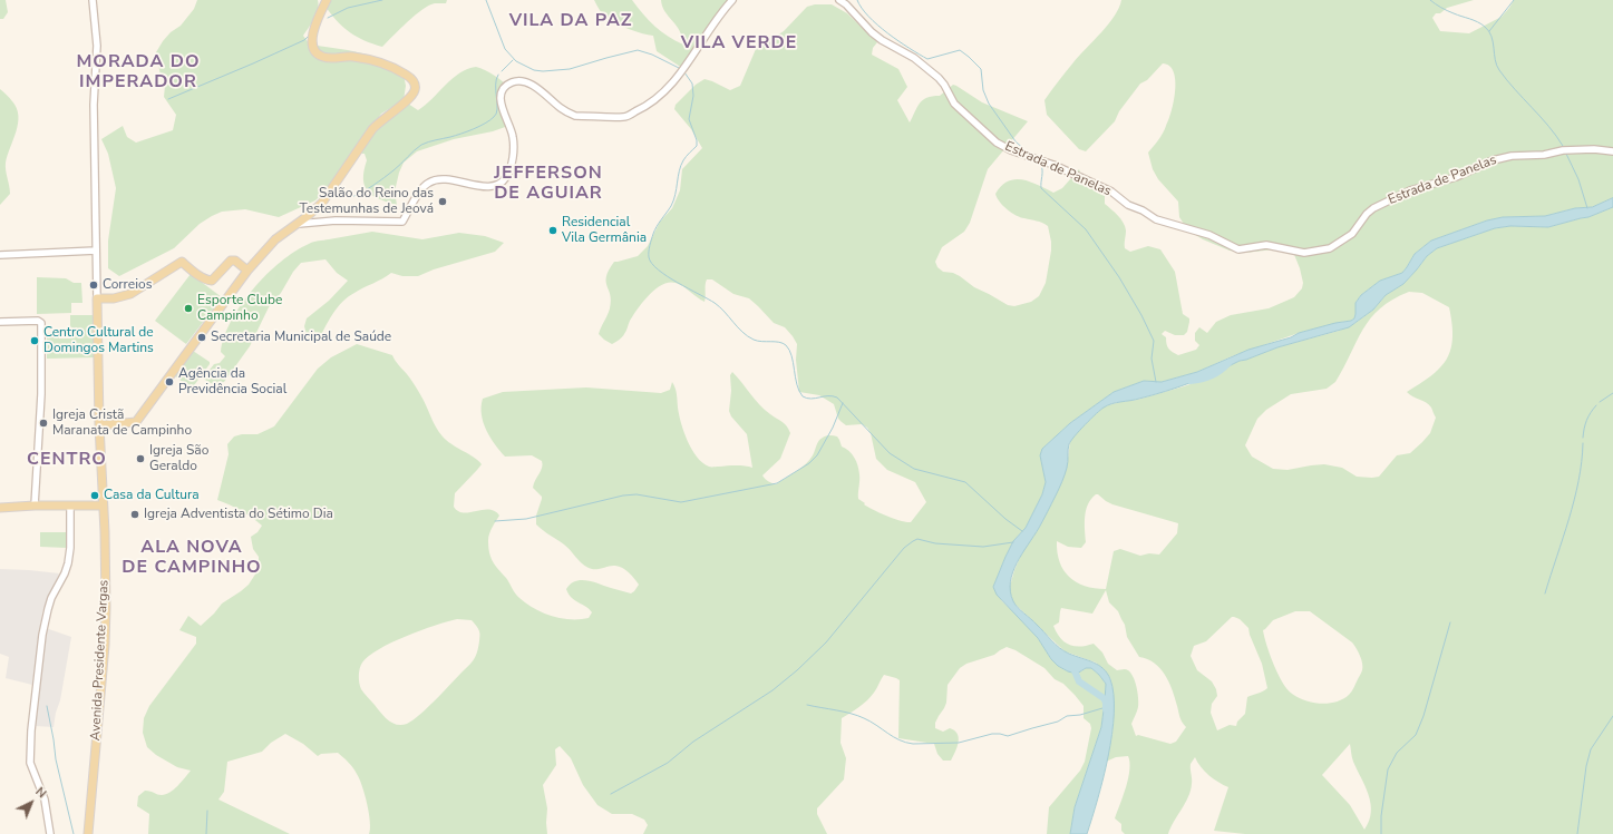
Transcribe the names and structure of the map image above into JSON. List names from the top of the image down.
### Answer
{
  "streets": {
    "main road": ["Avenida Presidente Vargas"],
    "street": ["Estrada de Panelas"]
  },
  "districts": [
    "VILA DA PAZ",
    "VILA VERDE",
    "MORADA DO IMPERADOR",
    "JEFFERSON DE AGUIAR",
    "CENTRO",
    "ALA NOVA DE CAMPINHO"
  ],
  "places": [
    "Salão do Reino das Testemunhas de Jeová",
    "Residencial Vila Germânia",
    "Correios",
    "Esporte Clube Campinho",
    "Secretaria Municipal de Saúde",
    "Centro Cultural de Domingos Martins",
    "Agência da Previdência Social",
    "Igreja Cristã Maranata de Campinho",
    "Igreja São Geraldo",
    "Casa da Cultura",
    "Igreja Adventista do Sétimo Dia"
  ],
  "north": "top right"
}
